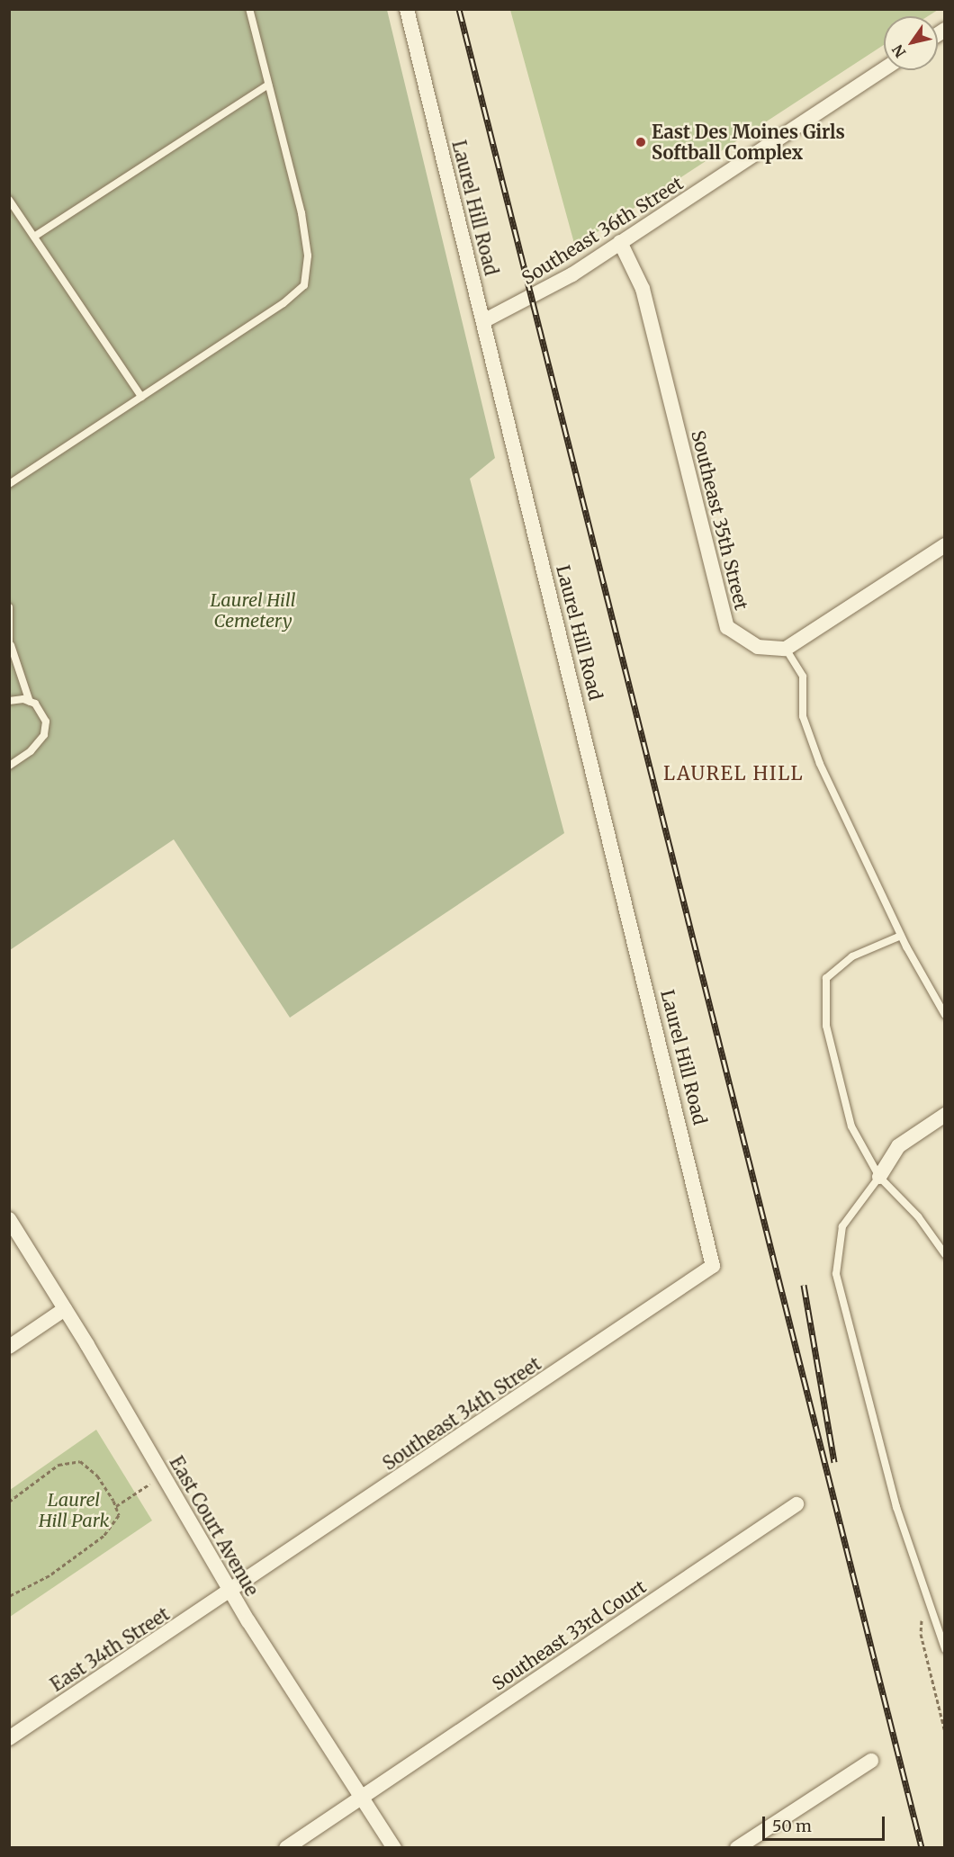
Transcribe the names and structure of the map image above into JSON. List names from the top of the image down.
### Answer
{
  "streets": {
    "street": [
      "Laurel Hill Road",
      "Southeast 36th Street",
      "Southeast 35th Street",
      "Southeast 34th Street",
      "East Court Avenue",
      "Southeast 33rd Court",
      "East 34th Street"
    ]
  },
  "crossings": [
    ["Laurel Hill Road", "Southeast 36th Street"],
    ["Laurel Hill Road", "Southeast 34th Street"],
    ["Southeast 36th Street", "Southeast 35th Street"],
    ["Southeast 34th Street", "East Court Avenue"],
    ["Southeast 34th Street", "East 34th Street"],
    ["East Court Avenue", "Southeast 33rd Court"],
    ["East Court Avenue", "East 34th Street"]
  ],
  "districts": ["LAUREL HILL"],
  "parks": ["Laurel Hill Cemetery", "Laurel Hill Park"],
  "places": ["East Des Moines Girls Softball Complex"],
  "scale_bar": "50 m",
  "north": "bottom left"
}
